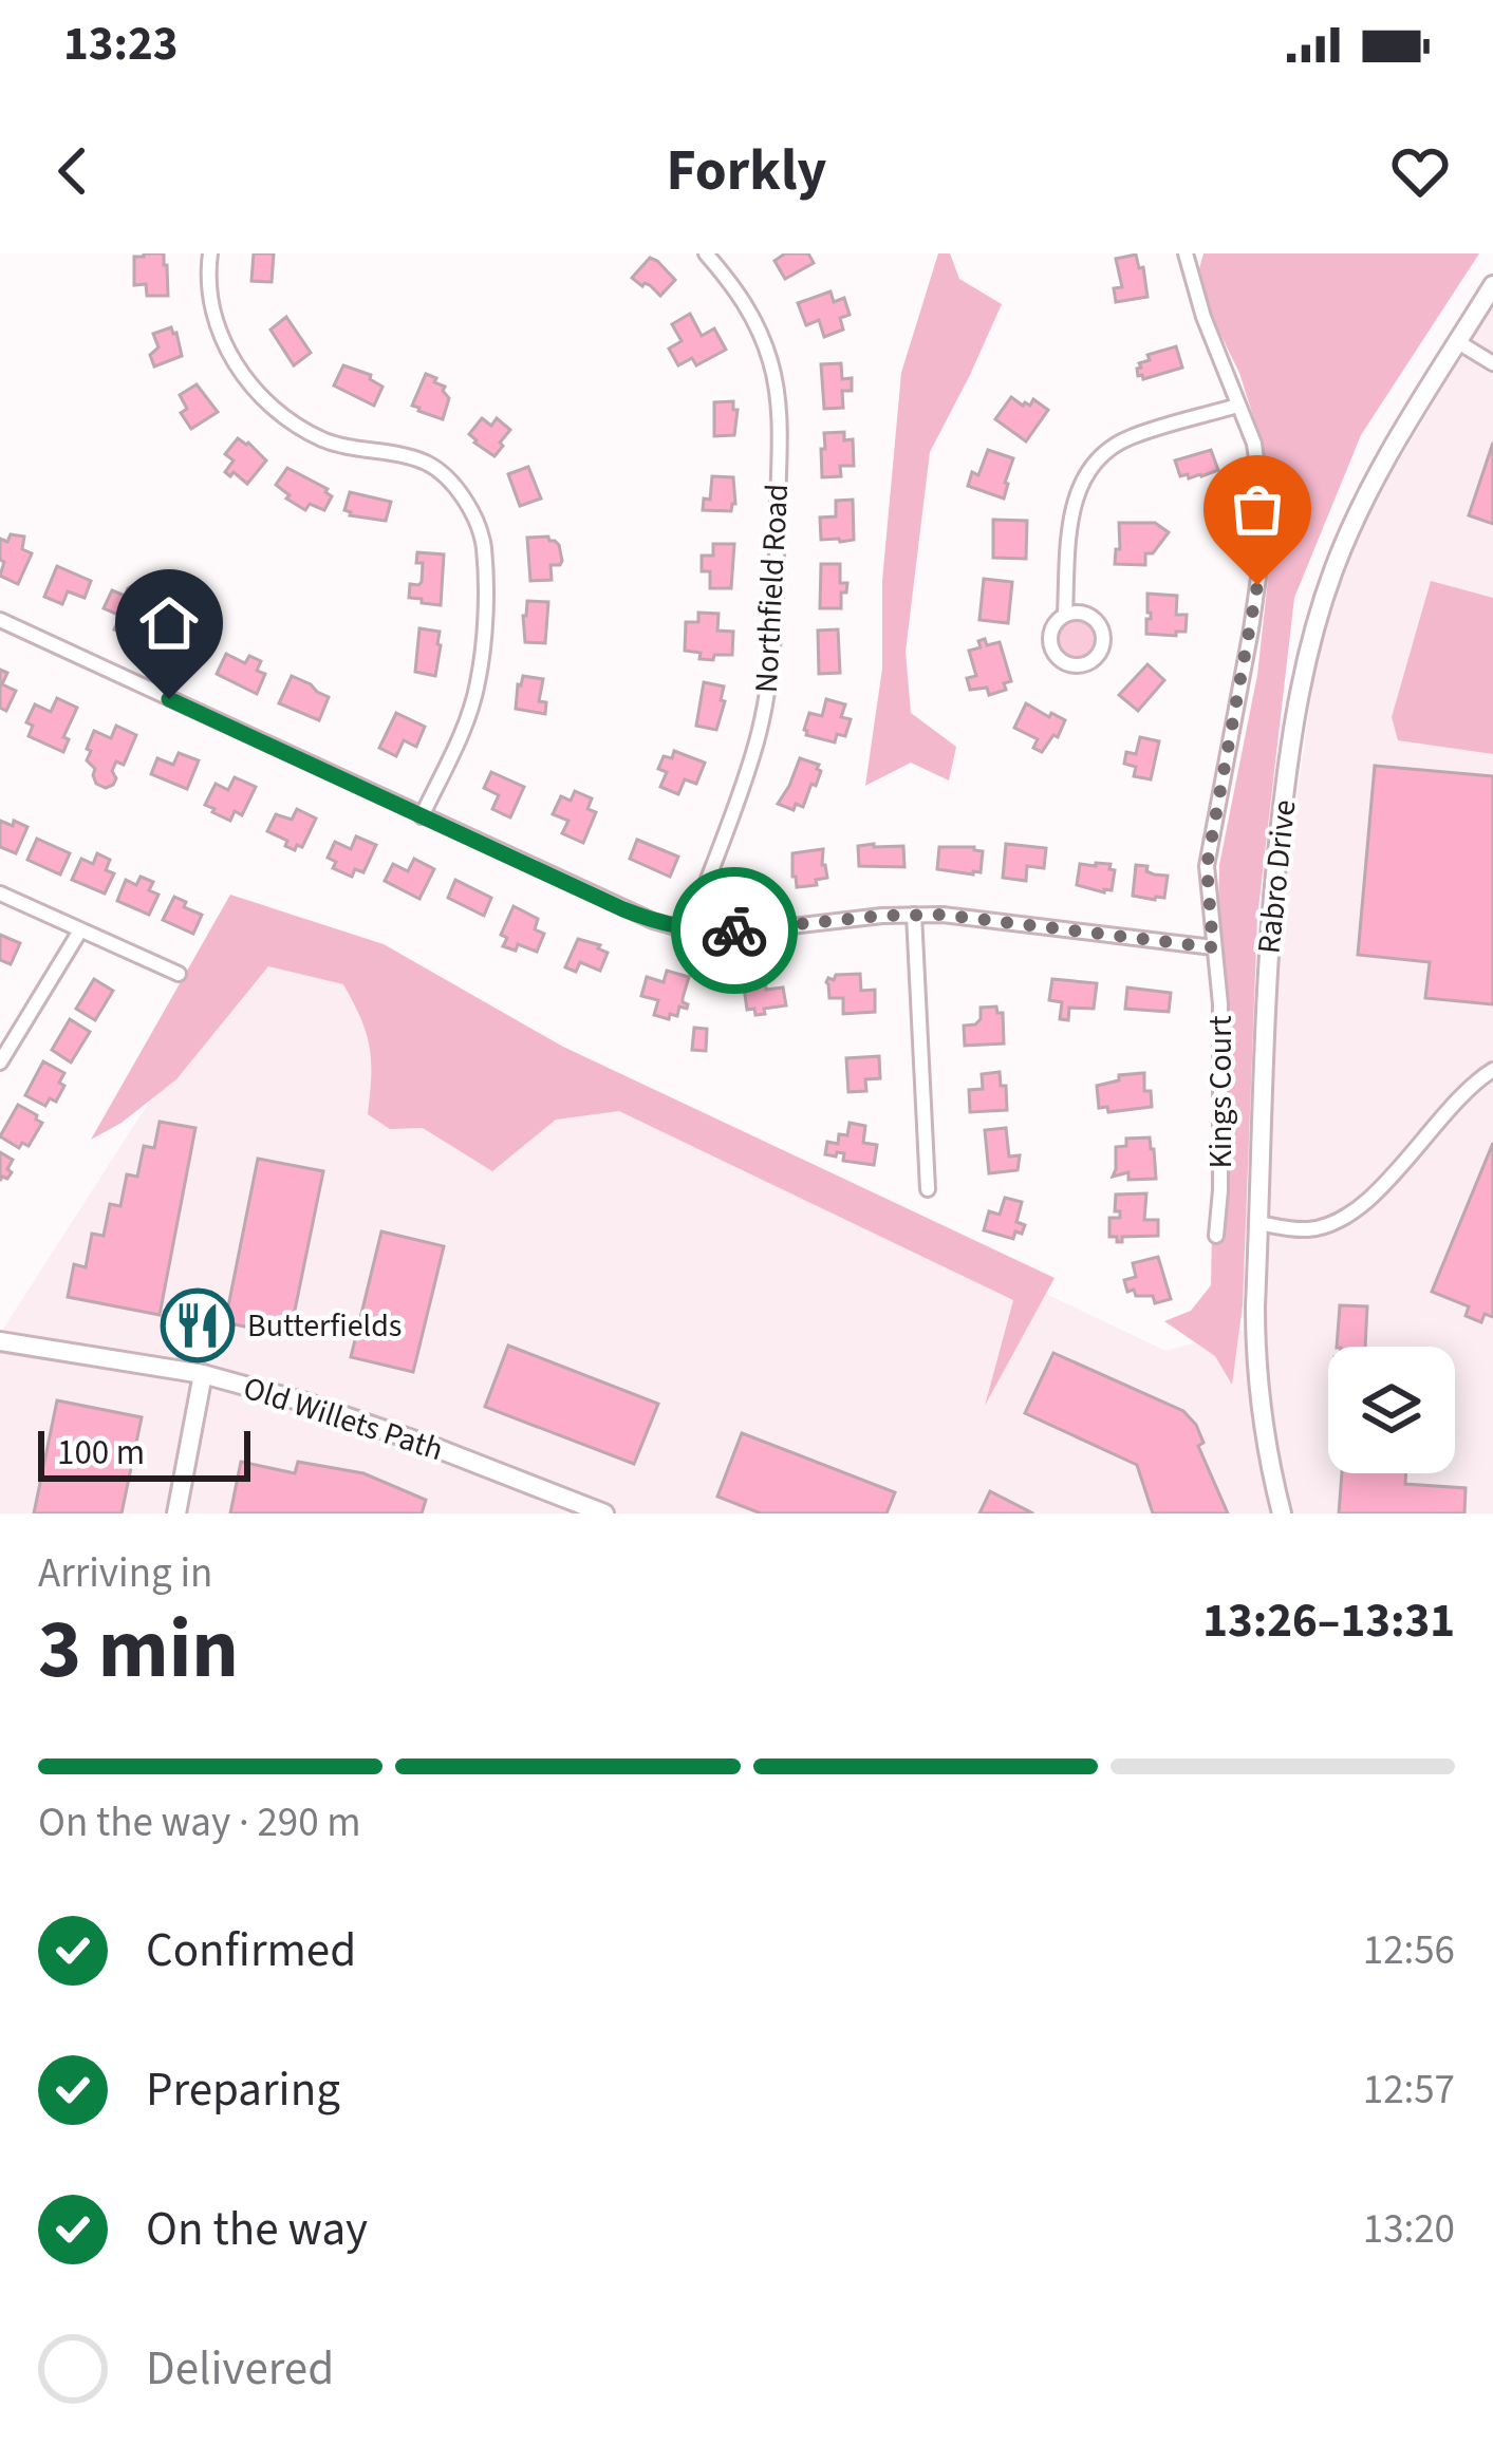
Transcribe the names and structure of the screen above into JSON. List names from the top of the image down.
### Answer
{
  "streets": {
    "main road": ["Rabro Drive", "Old Willets Path"],
    "street": ["Northfield Road", "Kings Court"]
  },
  "places": {
    "restaurant": ["Butterfields"]
  },
  "scale_bar": "100 m",
  "page": {
    "status": "13:23",
    "header": "Forkly",
    "scale": "100 m",
    "heading": ["3 min", "Arriving in", "13:26–13:31"],
    "bar": "On the way · 290 m",
    "list": [
      ["Confirmed", "12:56"],
      ["Preparing", "12:57"],
      ["On the way", "13:20"],
      "Delivered"
    ]
  }
}
